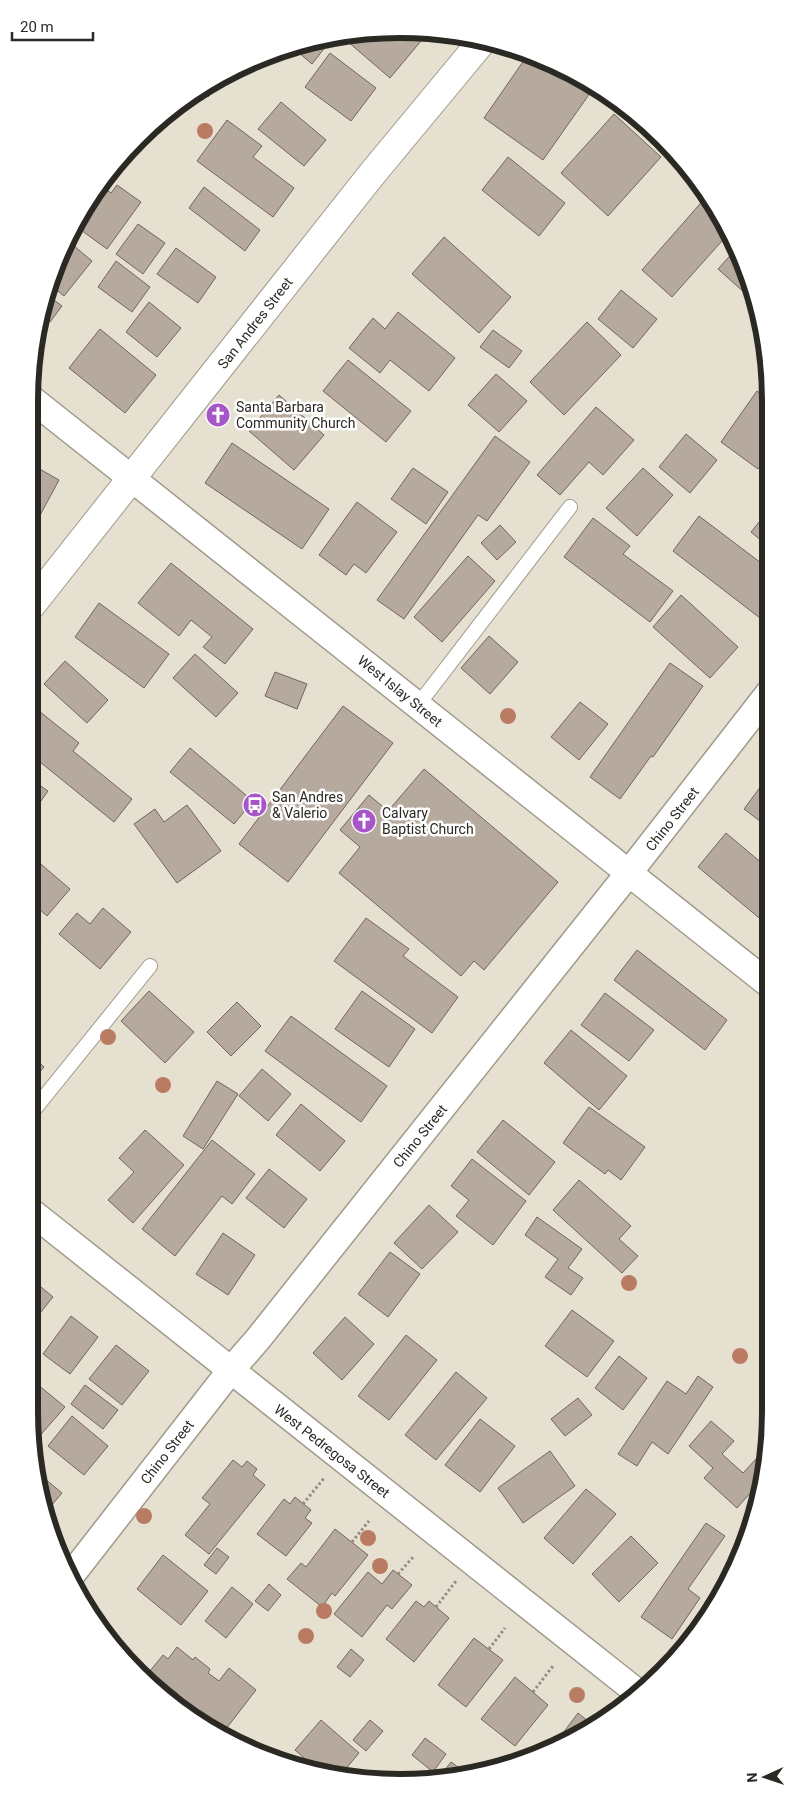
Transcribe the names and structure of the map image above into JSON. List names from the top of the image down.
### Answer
{
  "streets": {
    "street": [
      "San Andres Street",
      "West Islay Street",
      "Chino Street",
      "West Pedregosa Street"
    ]
  },
  "crossings": [
    ["San Andres Street", "West Islay Street"],
    ["West Islay Street", "Chino Street"],
    ["Chino Street", "West Pedregosa Street"]
  ],
  "places": {
    "church": ["Santa Barbara Community Church", "Calvary Baptist Church"],
    "bus stop": ["San Andres & Valerio"]
  },
  "scale_bar": "20 m",
  "north": "left"
}
